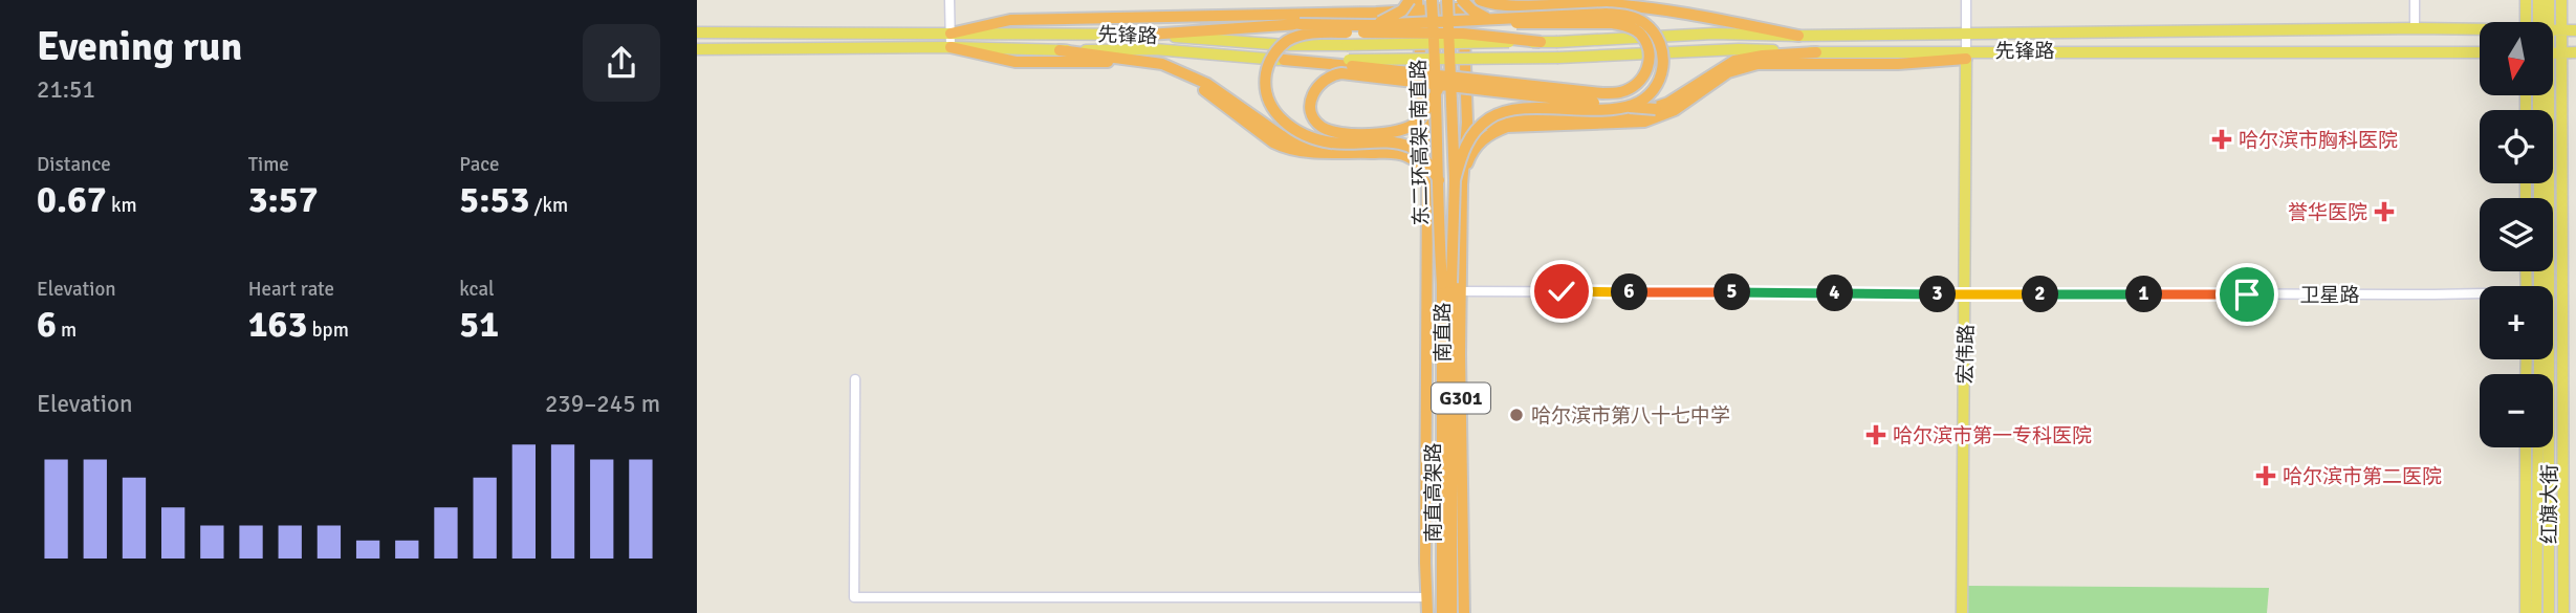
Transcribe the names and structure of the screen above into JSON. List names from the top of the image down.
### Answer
{
  "streets": {
    "highway": [
      "东二环高架-南直路",
      "南直路",
      "G301",
      "南直高架路"
    ],
    "main road": ["先锋路", "宏伟路", "红旗大街"],
    "street": ["卫星路"]
  },
  "crossings": [
    ["先锋路", "宏伟路"],
    ["东二环高架-南直路", "卫星路"],
    ["东二环高架-南直路", "南直路"],
    ["东二环高架-南直路", "G301"],
    ["东二环高架-南直路", "南直高架路"],
    ["卫星路", "南直路"],
    ["卫星路", "宏伟路"],
    ["卫星路", "南直高架路"],
    ["南直路", "G301"],
    ["南直路", "南直高架路"]
  ],
  "places": {
    "health": [
      "哈尔滨市胸科医院",
      "誉华医院",
      "哈尔滨市第一专科医院",
      "哈尔滨市第二医院"
    ],
    "other": ["哈尔滨市第八十七中学"]
  },
  "north": "bottom",
  "page": {
    "heading": ["Evening run", "21:51"],
    "map_buttons": ["+", "−"],
    "stats": [
      ["Distance", "0.67 km"],
      ["Time", "3:57"],
      ["Pace", "5:53 /km"],
      ["Elevation", "6 m"],
      ["Heart rate", "163 bpm"],
      ["kcal", "51"]
    ],
    "pins": [
      "5",
      "6",
      "4",
      "1",
      "2",
      "3"
    ],
    "chart": ["Elevation", "239–245 m"]
  }
}
